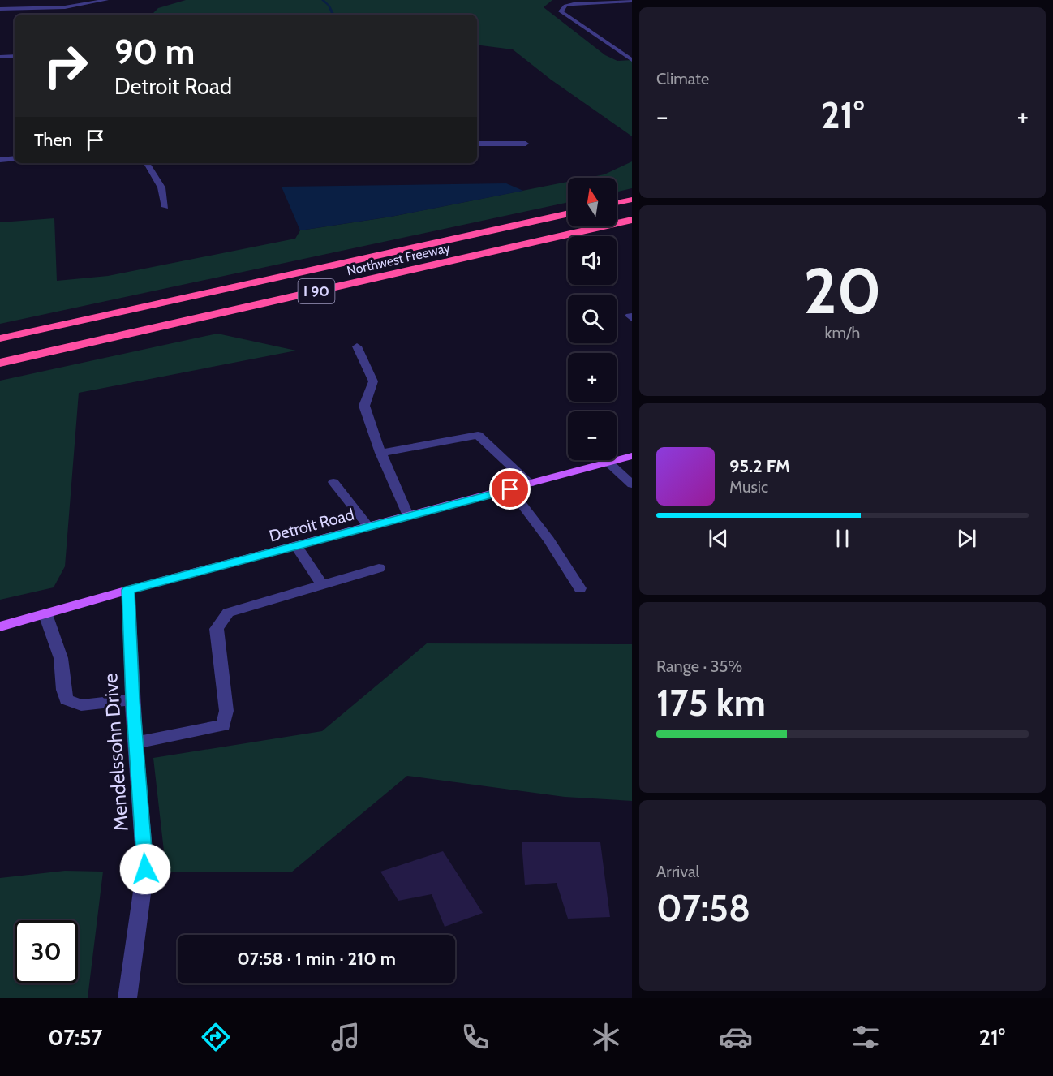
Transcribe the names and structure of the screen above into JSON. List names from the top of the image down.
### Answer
{
  "streets": {
    "highway": ["Northwest Freeway", "I 90"],
    "main road": ["Detroit Road"],
    "street": ["Mendelssohn Drive"]
  },
  "crossings": [
    ["Detroit Road", "Mendelssohn Drive"]
  ],
  "north": "top",
  "page": {
    "tile": [
      "Climate",
      ["20", "km/h"],
      ["Range · 35%", "175 km"],
      ["Arrival", "07:58"]
    ],
    "turn": ["90 m", "Detroit Road"],
    "heat": ["−", "21°", "+"],
    "then": "Then",
    "map_buttons": ["+", "−"],
    "song": ["95.2 FM", "Music"],
    "limit": "30",
    "trip": "07:58 · 1 min · 210 m",
    "tabs": ["07:57", "21°"]
  }
}
